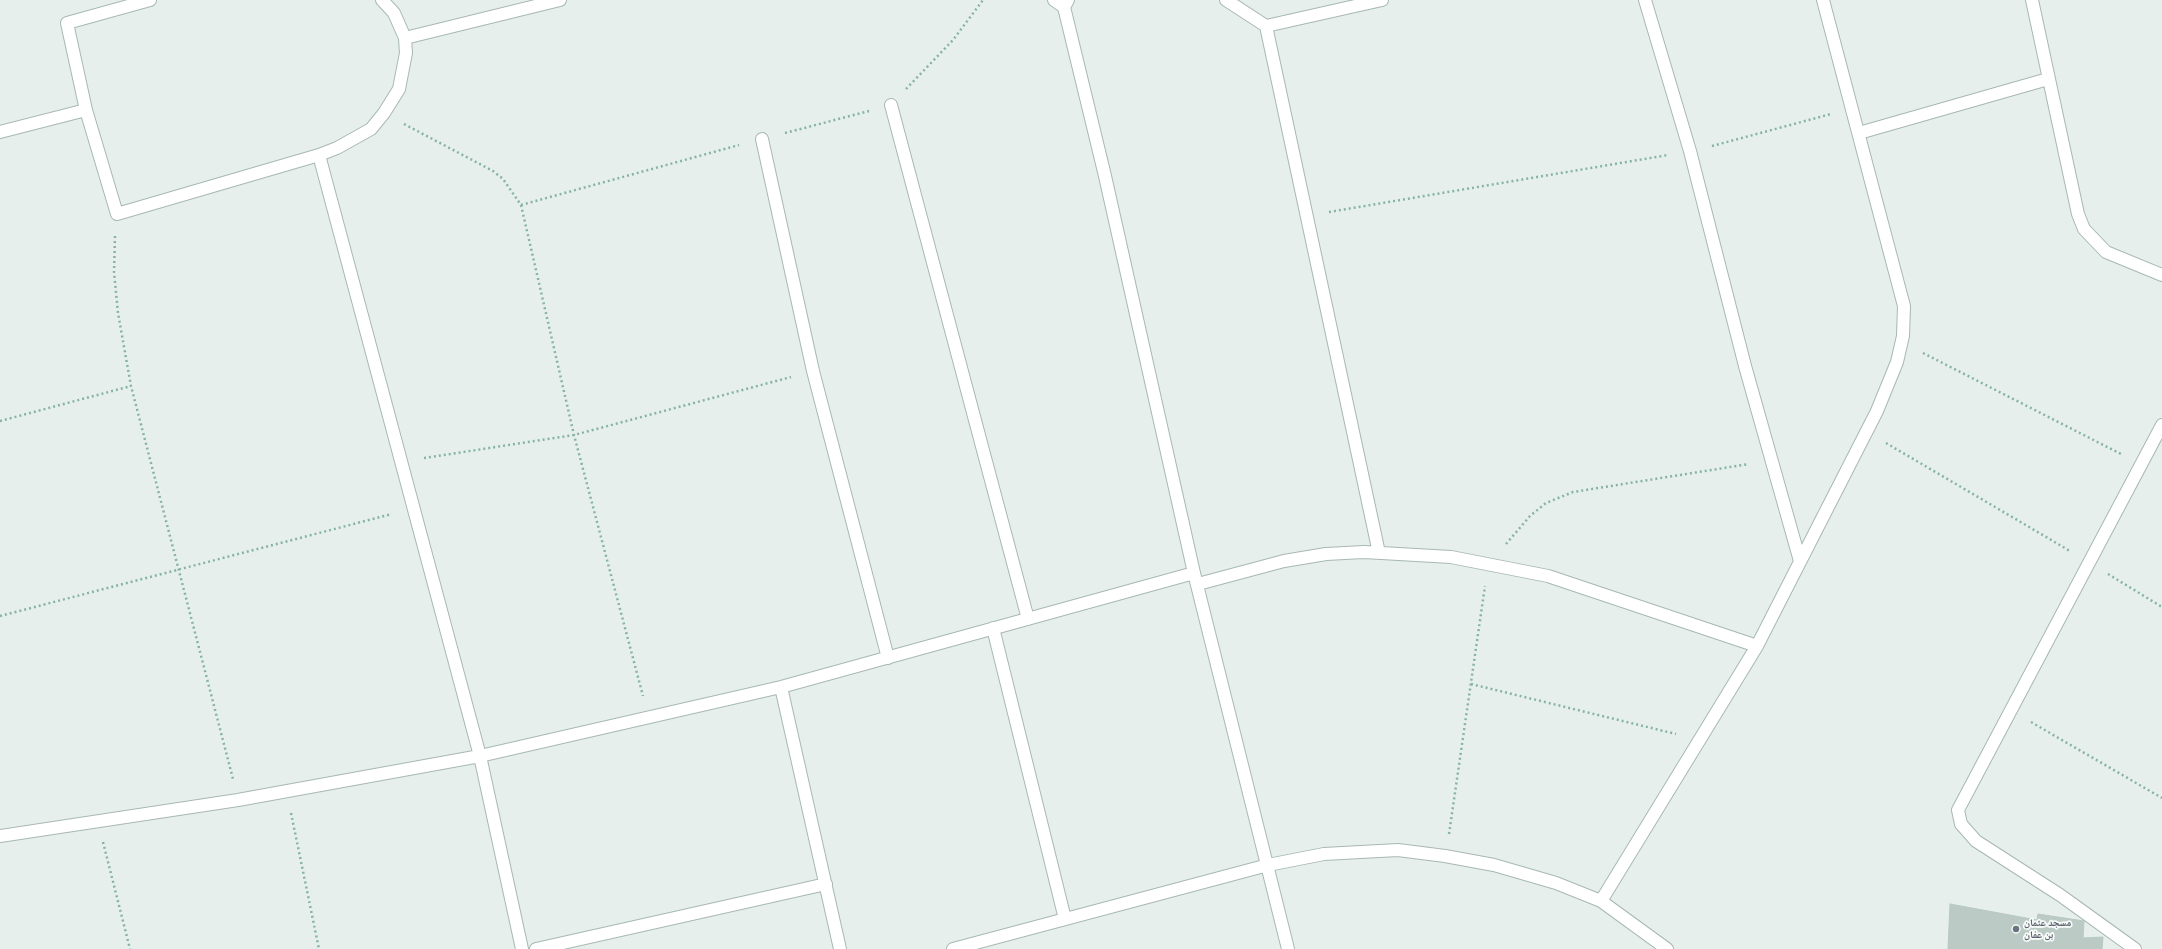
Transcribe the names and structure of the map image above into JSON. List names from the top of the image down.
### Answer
{
  "places": ["مسجد عثمان بن عفان"]
}
